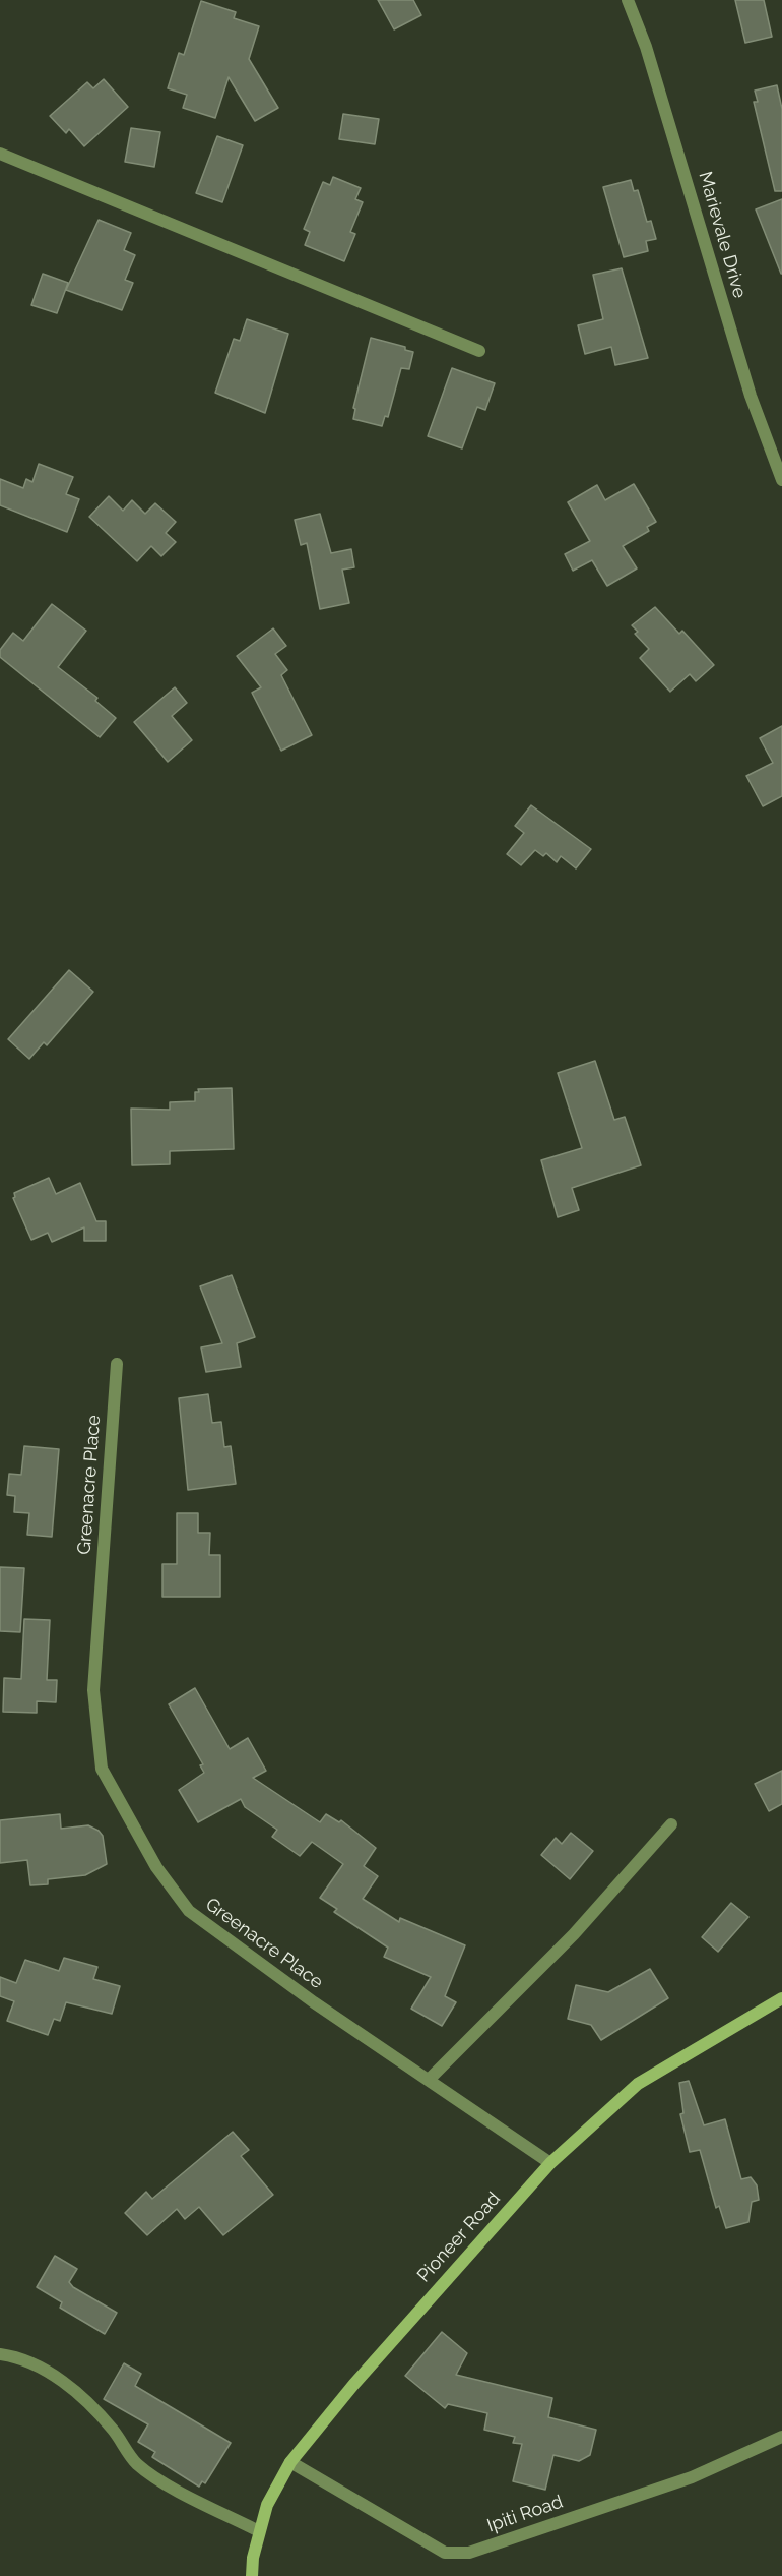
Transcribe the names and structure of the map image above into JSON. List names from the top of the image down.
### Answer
{
  "streets": {
    "main road": ["Pioneer Road"],
    "street": ["Marievale Drive", "Greenacre Place", "Ipiti Road"]
  },
  "crossings": [
    ["Greenacre Place", "Pioneer Road"],
    ["Pioneer Road", "Ipiti Road"]
  ]
}
